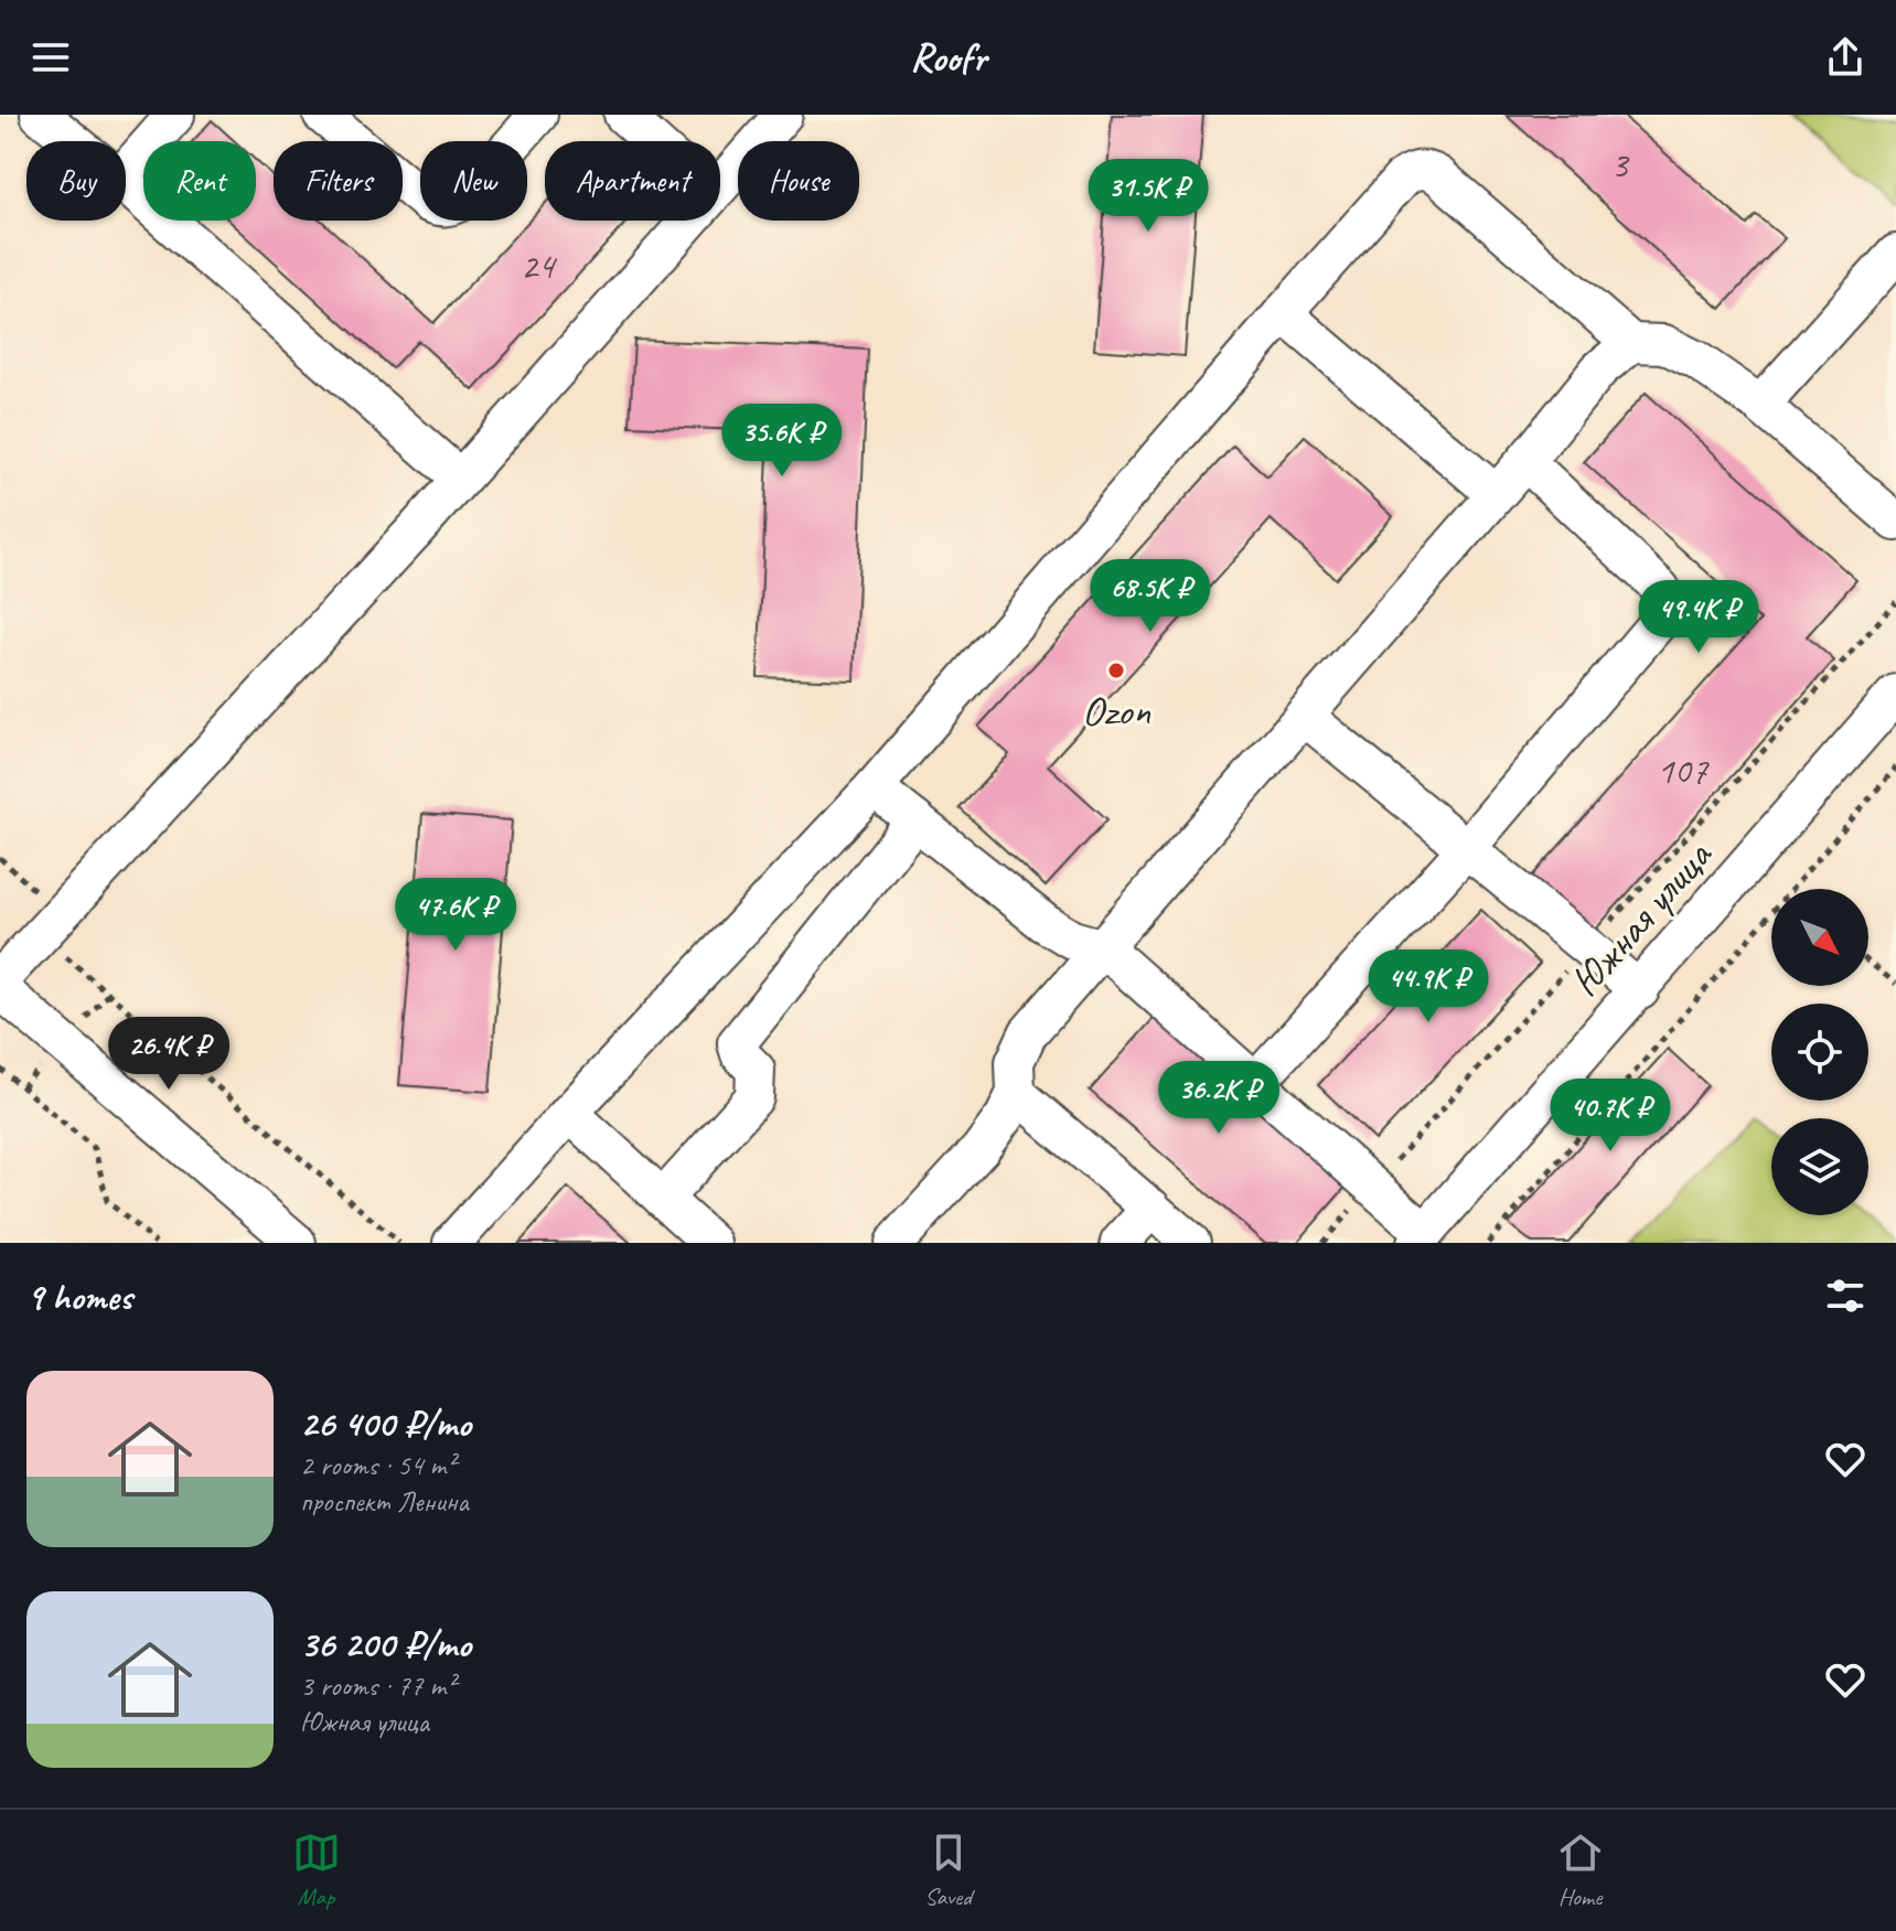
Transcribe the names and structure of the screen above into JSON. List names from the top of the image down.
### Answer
{
  "streets": {
    "street": ["Южная улица"]
  },
  "places": ["Ozon"],
  "house_numbers": ["3", "24", "107"],
  "north": "bottom right",
  "page": {
    "header": "Roofr",
    "chip": [
      "Buy",
      "Rent",
      "Filters",
      "New",
      "Apartment",
      "House"
    ],
    "price": [
      "31.5K ₽",
      "35.6K ₽",
      "68.5K ₽",
      "49.4K ₽",
      "47.6K ₽",
      "44.9K ₽",
      "26.4K ₽",
      "36.2K ₽",
      "40.7K ₽"
    ],
    "heading": "9 homes",
    "list": [
      {
        "name": "26 400 ₽/mo",
        "note": "2 rooms · 54 m² · проспект Ленина"
      },
      {
        "name": "36 200 ₽/mo",
        "note": "3 rooms · 77 m² · Южная улица"
      }
    ],
    "tabs": ["Map", "Saved", "Home"]
  }
}
